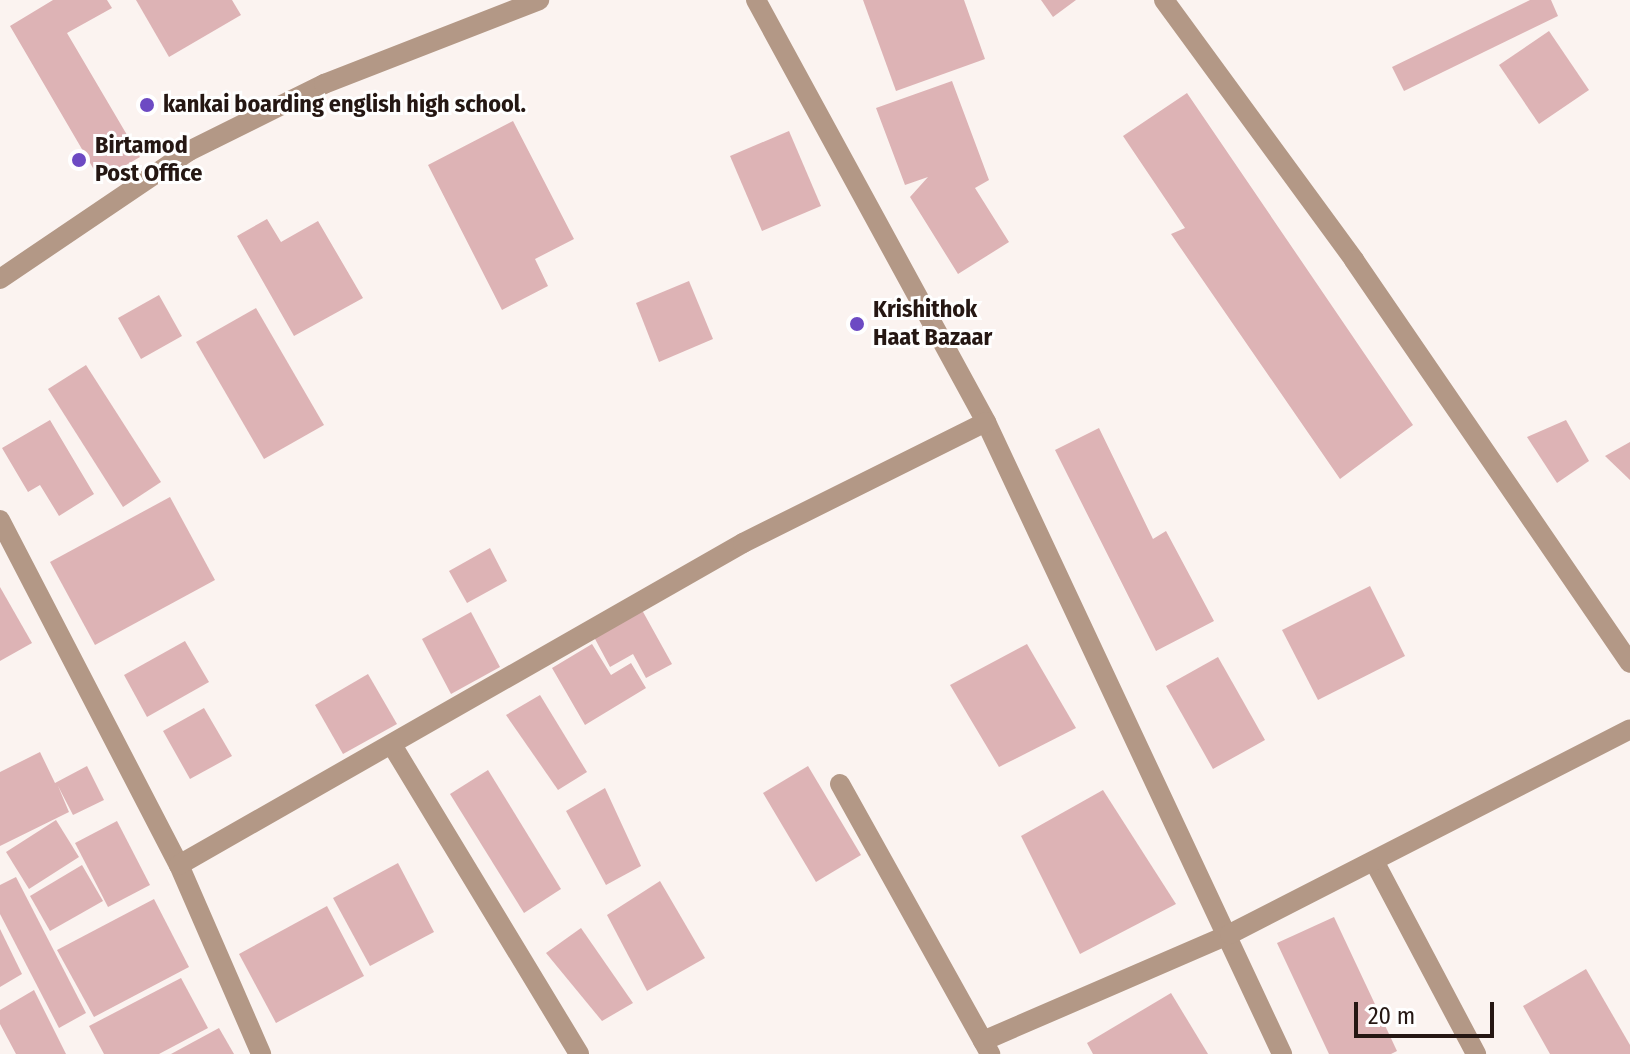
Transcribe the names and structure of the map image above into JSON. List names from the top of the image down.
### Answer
{
  "places": ["kankai boarding english high school.", "Birtamod Post Office", "Krishithok Haat Bazaar"],
  "scale_bar": "20 m"
}
